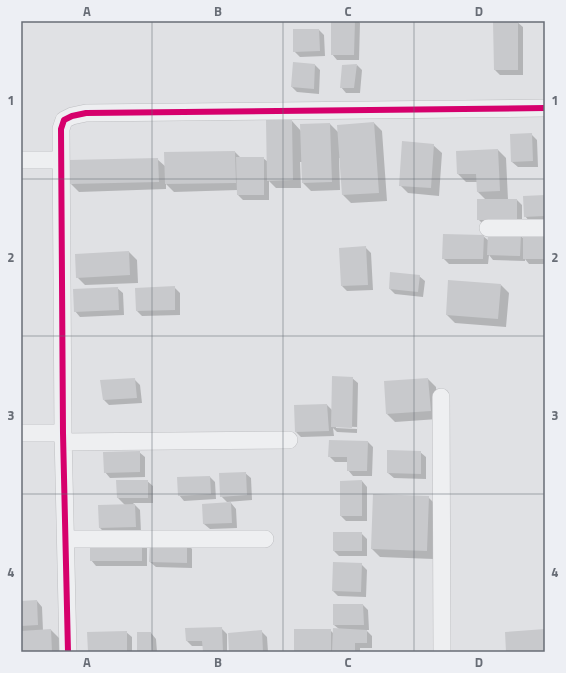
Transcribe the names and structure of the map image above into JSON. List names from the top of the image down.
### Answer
{
  "grid": {
    "columns": [
      "A",
      "B",
      "C",
      "D"
    ],
    "rows": [
      "1",
      "2",
      "3",
      "4"
    ]
  }
}
